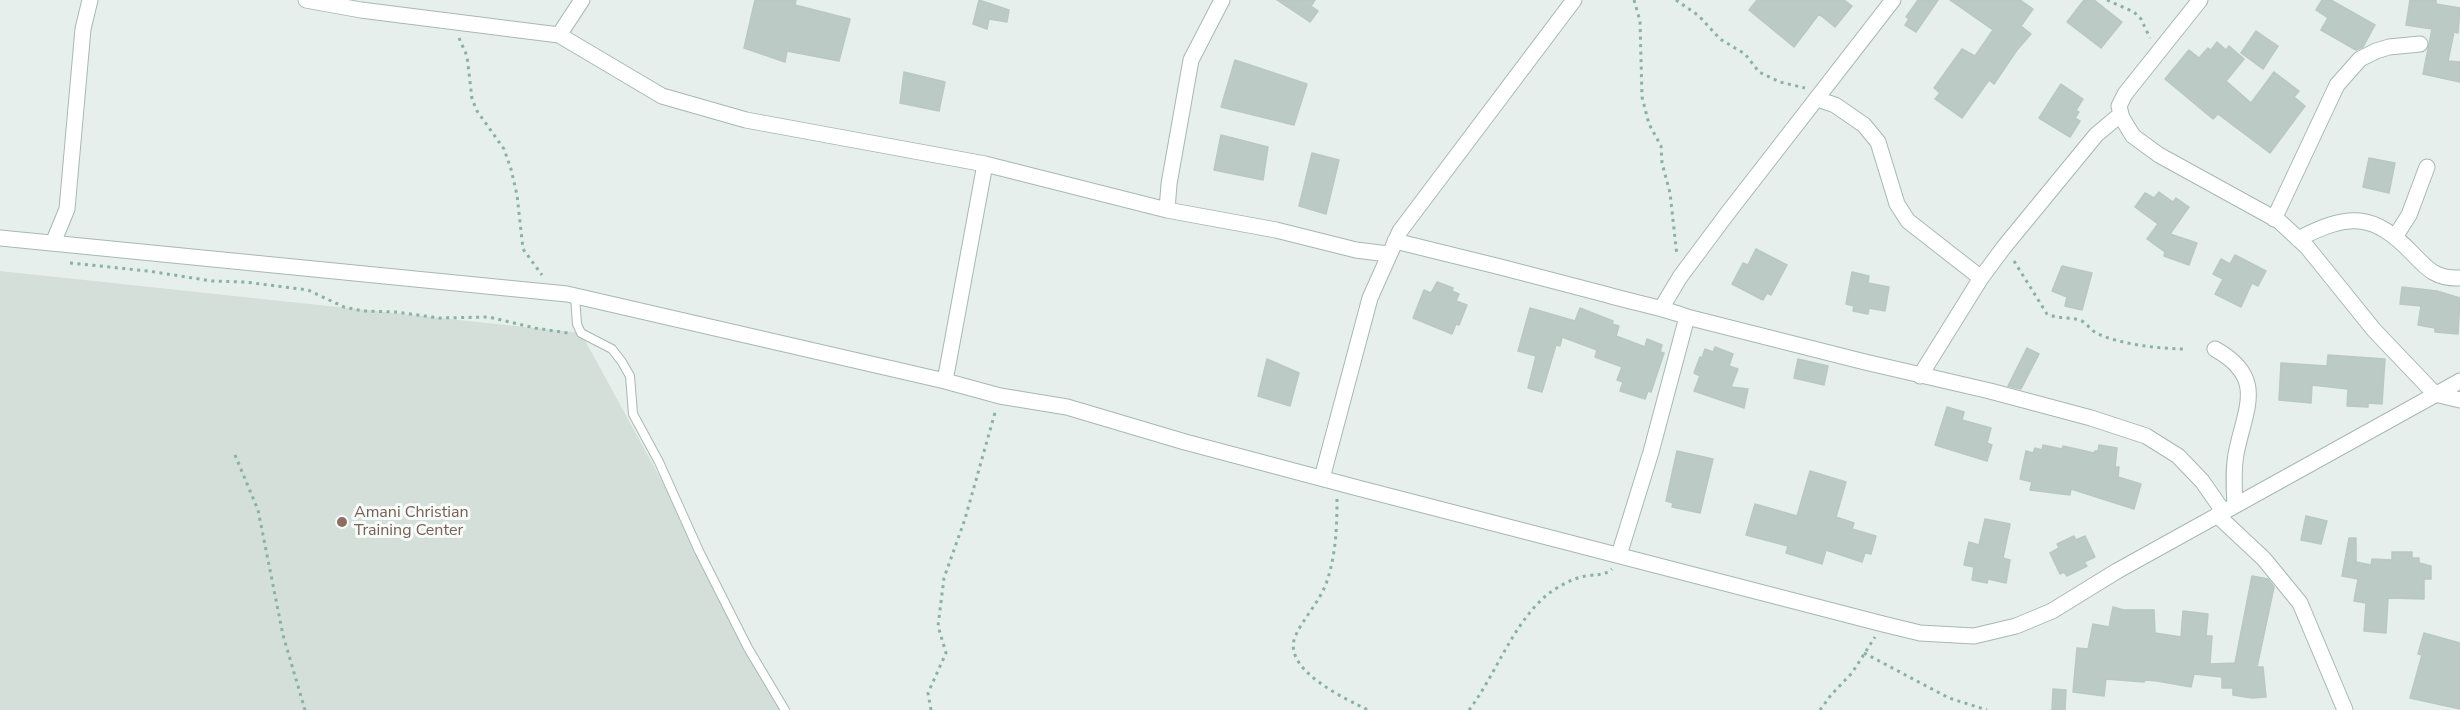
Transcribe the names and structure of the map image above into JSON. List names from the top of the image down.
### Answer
{
  "places": ["Amani Christian Training Center"]
}
